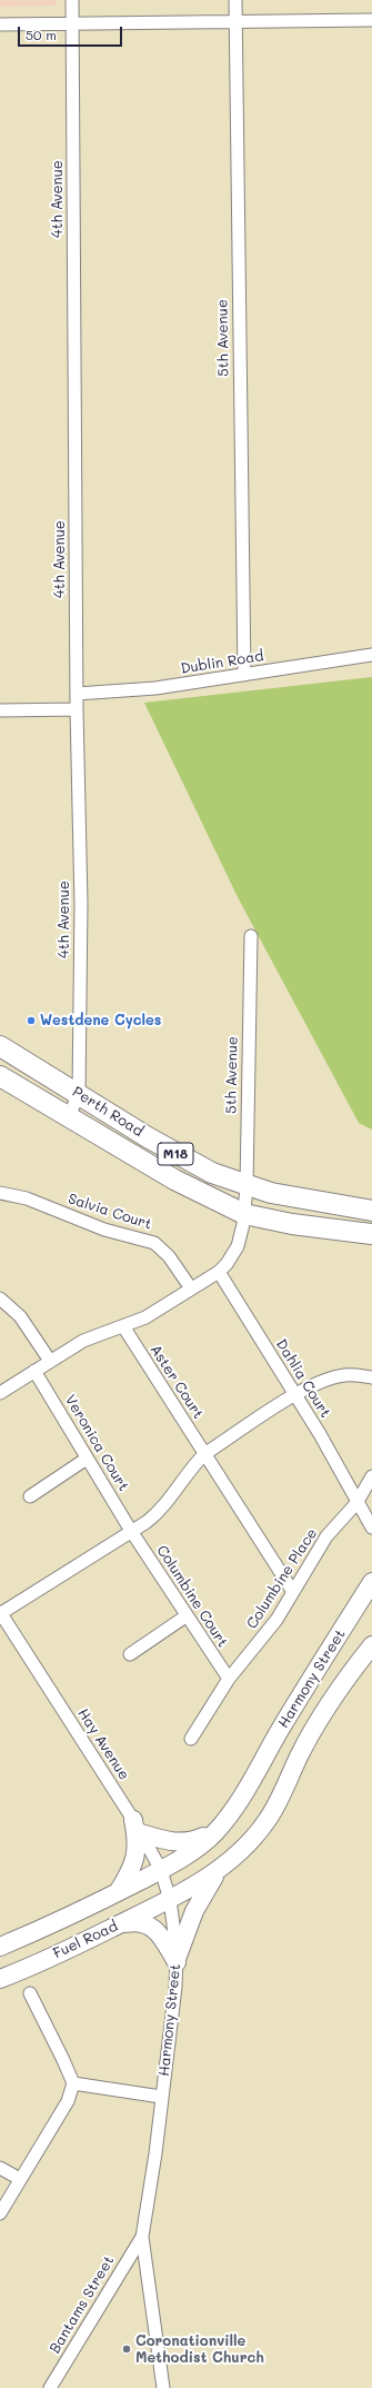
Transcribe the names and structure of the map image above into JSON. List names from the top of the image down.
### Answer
{
  "streets": {
    "main road": [
      "Perth Road",
      "M18",
      "Harmony Street",
      "Fuel Road"
    ],
    "street": [
      "4th Avenue",
      "5th Avenue",
      "Dublin Road",
      "Salvia Court",
      "Dahlia Court",
      "Aster Court",
      "Veronica Court",
      "Columbine Place",
      "Columbine Court",
      "Hay Avenue",
      "Bantams Street"
    ]
  },
  "crossings": [
    ["4th Avenue", "Dublin Road"],
    ["4th Avenue", "Perth Road"],
    ["5th Avenue", "Dublin Road"],
    ["5th Avenue", "Perth Road"],
    ["5th Avenue", "Dahlia Court"],
    ["Dahlia Court", "Columbine Place"],
    ["Aster Court", "Columbine Place"],
    ["Veronica Court", "Columbine Court"],
    ["Columbine Place", "Columbine Court"],
    ["Harmony Street", "Hay Avenue"],
    ["Harmony Street", "Fuel Road"],
    ["Harmony Street", "Bantams Street"],
    ["Hay Avenue", "Fuel Road"]
  ],
  "places": ["Westdene Cycles", "Coronationville Methodist Church"],
  "scale_bar": "50 m"
}
